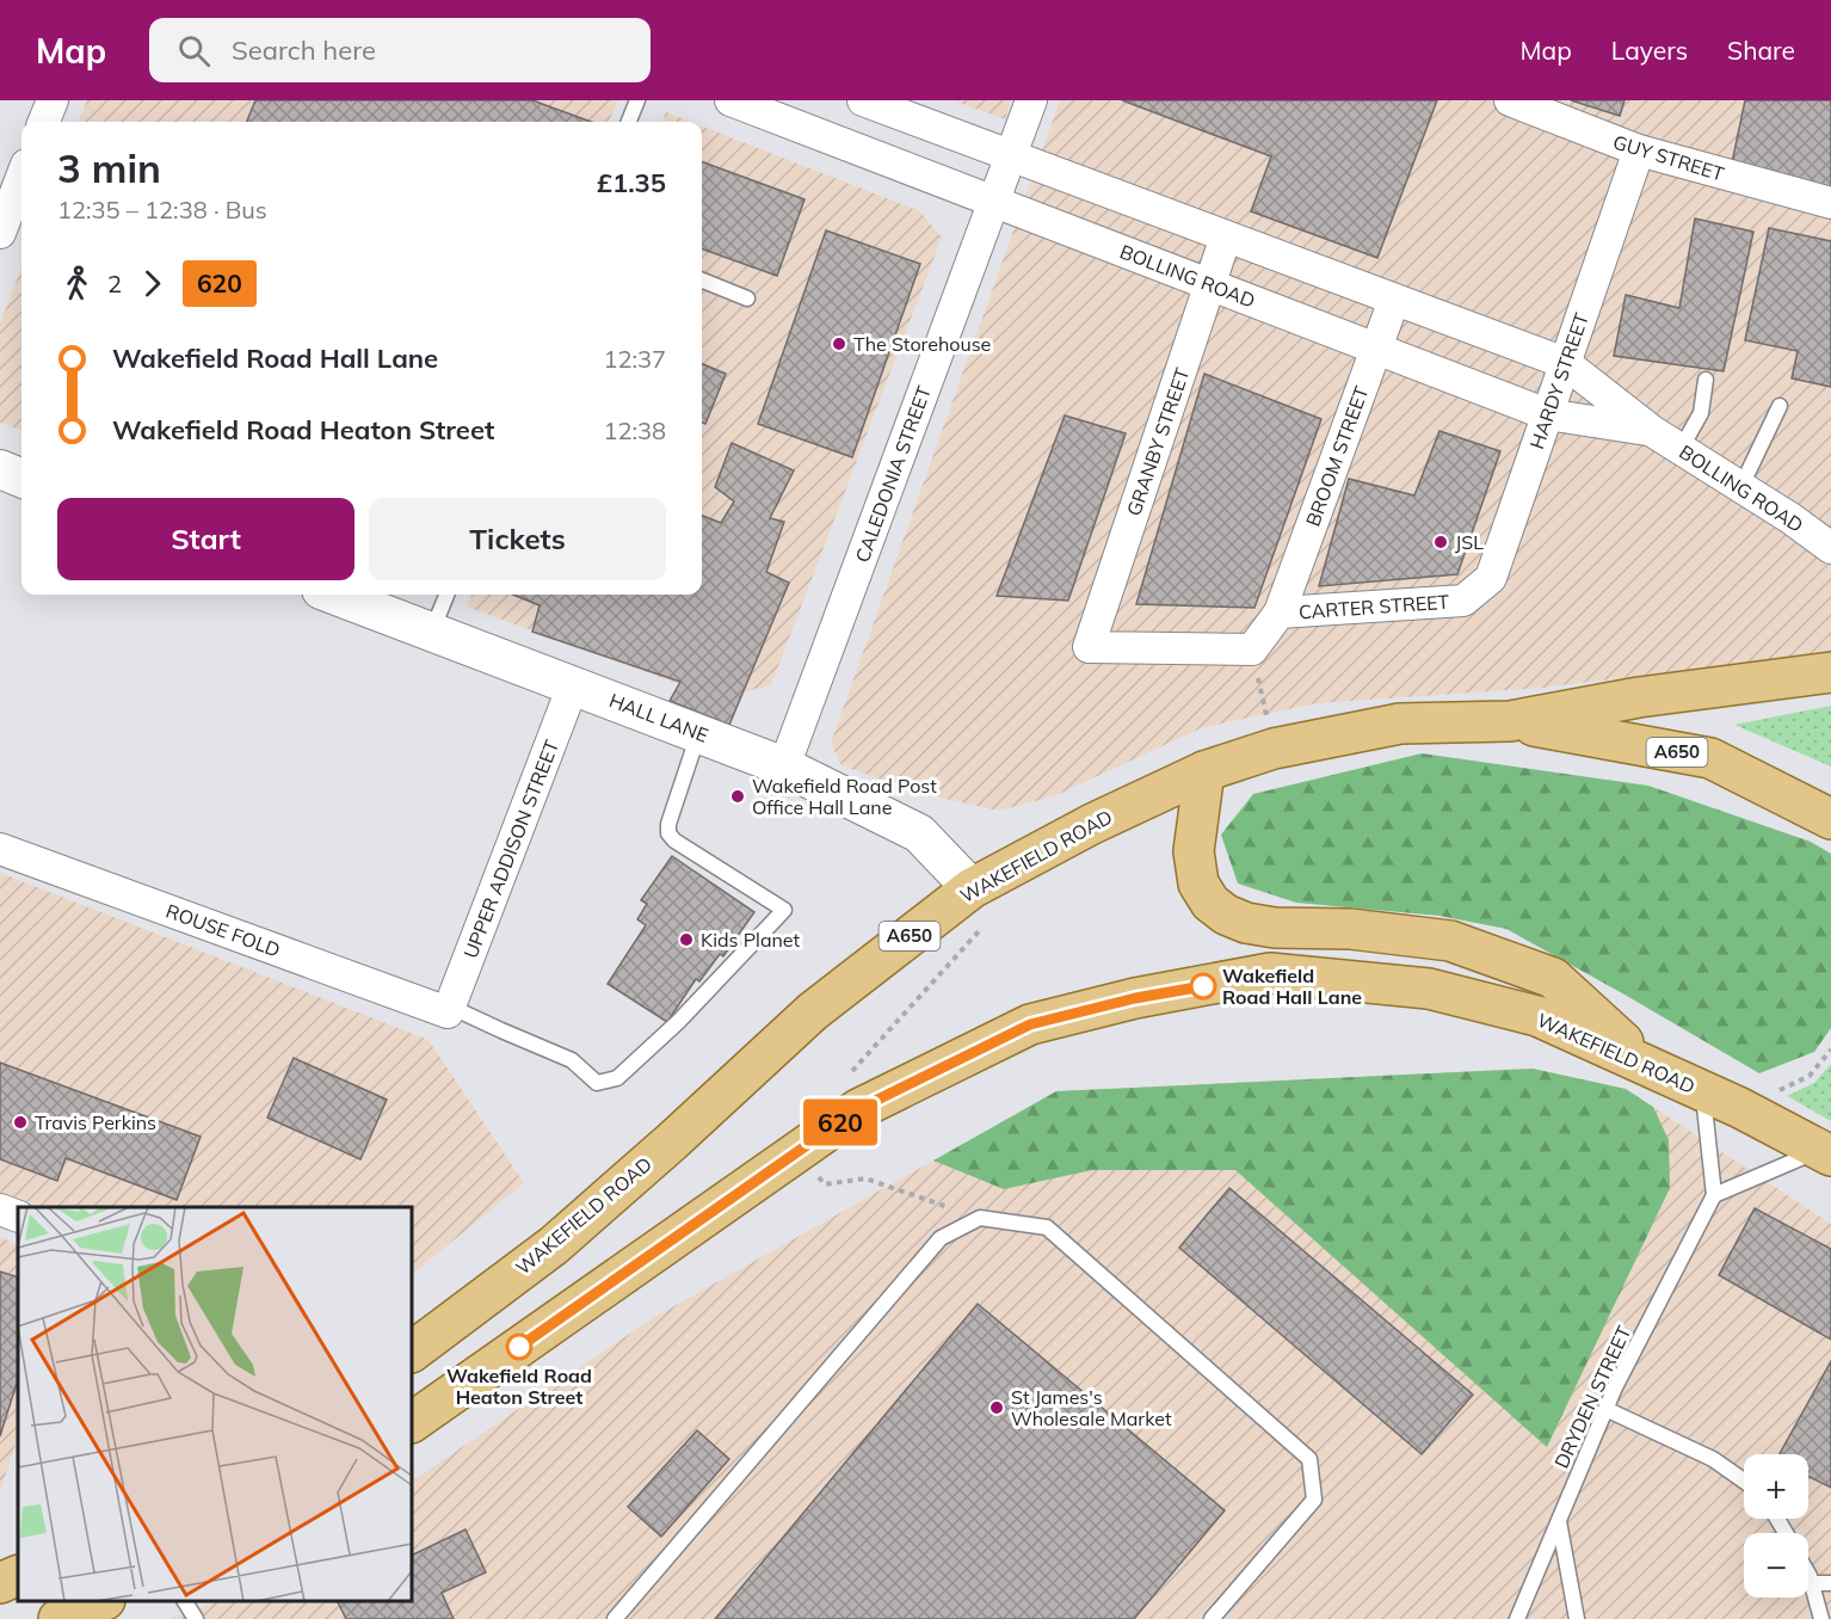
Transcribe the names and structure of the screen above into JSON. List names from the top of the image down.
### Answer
{
  "streets": {
    "main road": ["A650", "WAKEFIELD ROAD"],
    "street": [
      "GUY STREET",
      "BOLLING ROAD",
      "HARDY STREET",
      "GRANBY STREET",
      "BROOM STREET",
      "CALEDONIA STREET",
      "CARTER STREET",
      "HALL LANE",
      "UPPER ADDISON STREET",
      "ROUSE FOLD"
    ],
    "lane": ["DRYDEN STREET"]
  },
  "crossings": [
    ["GUY STREET", "HARDY STREET"],
    ["BOLLING ROAD", "HARDY STREET"],
    ["BOLLING ROAD", "GRANBY STREET"],
    ["BOLLING ROAD", "BROOM STREET"],
    ["BOLLING ROAD", "CALEDONIA STREET"],
    ["HARDY STREET", "CARTER STREET"],
    ["GRANBY STREET", "CARTER STREET"],
    ["BROOM STREET", "CARTER STREET"],
    ["CALEDONIA STREET", "HALL LANE"],
    ["HALL LANE", "UPPER ADDISON STREET"],
    ["HALL LANE", "WAKEFIELD ROAD"],
    ["A650", "WAKEFIELD ROAD"],
    ["UPPER ADDISON STREET", "ROUSE FOLD"]
  ],
  "places": [
    "The Storehouse",
    "JSL",
    "Wakefield Road Post Office Hall Lane",
    "Kids Planet",
    "Wakefield Road Hall Lane",
    "Travis Perkins",
    "Wakefield Road Heaton Street",
    "St James's Wholesale Market"
  ],
  "lines": ["bus line 620"],
  "page": {
    "header": "Map",
    "search": "Search here",
    "nav": ["Map", "Layers", "Share"],
    "on_map": "620",
    "heading": ["3 min", "12:35 – 12:38 · Bus", "£1.35"],
    "legs": ["2", "620"],
    "list": [
      {
        "name": "Wakefield Road Hall Lane",
        "value": "12:37"
      },
      {
        "name": "Wakefield Road Heaton Street",
        "value": "12:38"
      }
    ],
    "buttons": ["Start", "Tickets"],
    "map_buttons": ["+", "−"]
  }
}
